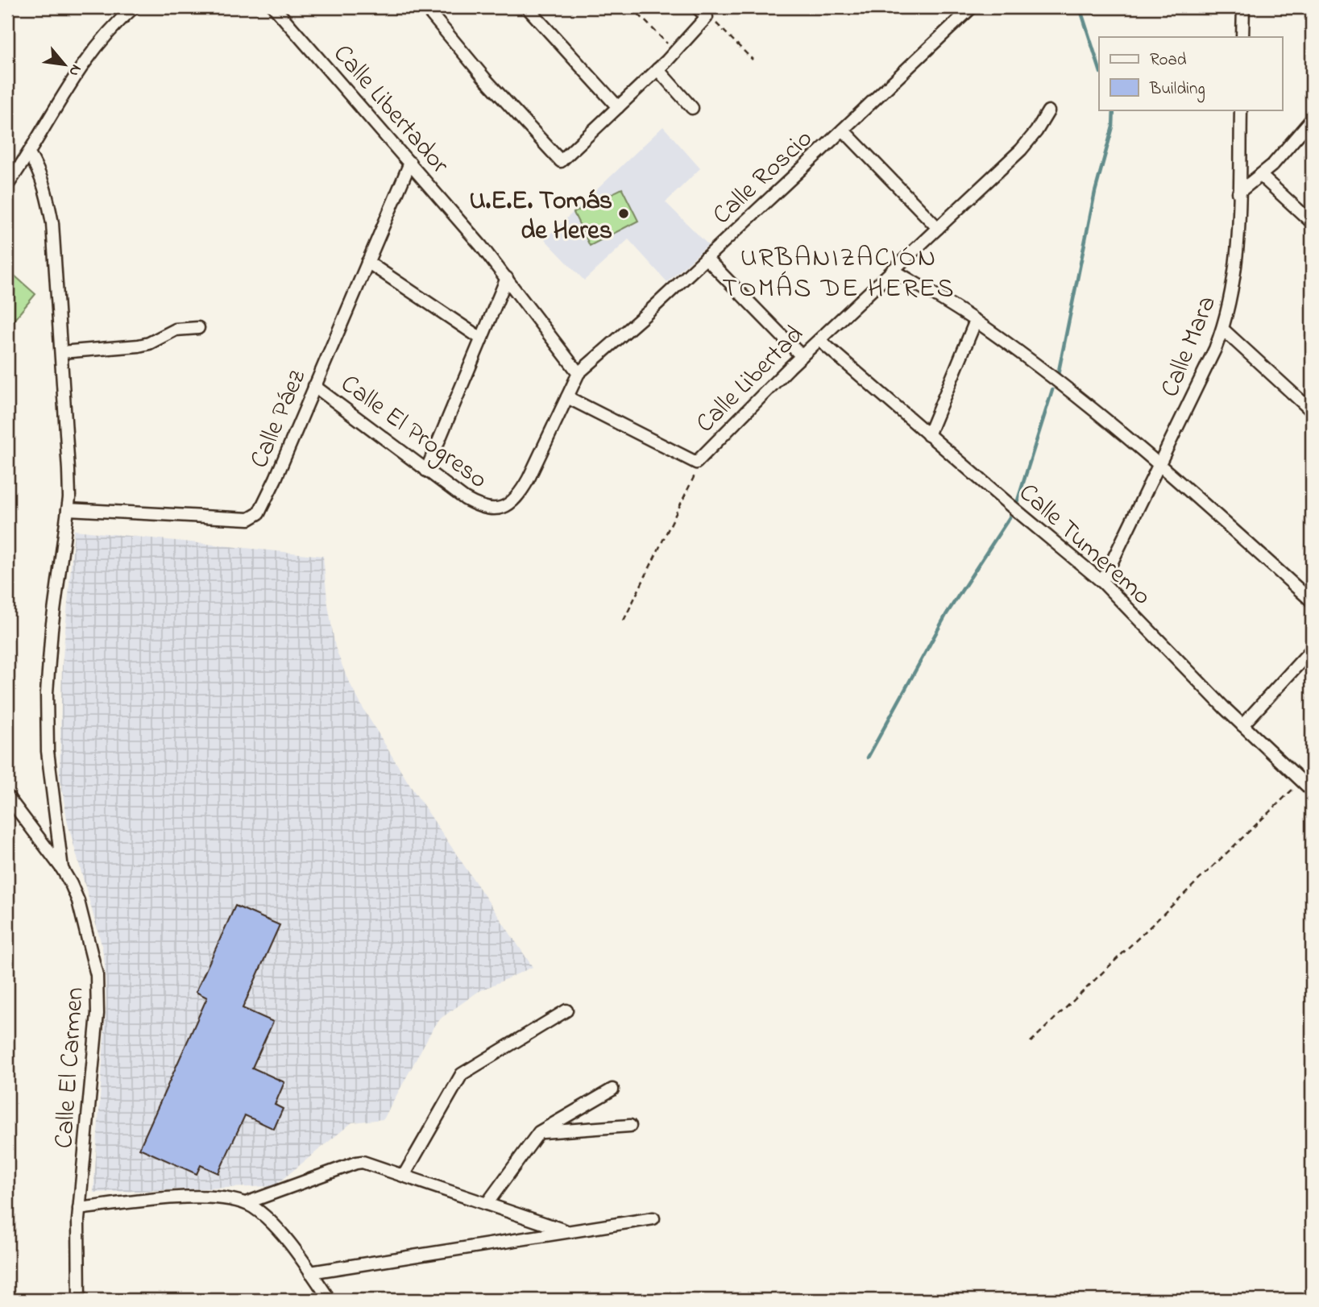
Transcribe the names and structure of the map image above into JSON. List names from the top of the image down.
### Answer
{
  "streets": {
    "street": [
      "Calle Libertador",
      "Calle Roscio",
      "Calle Mara",
      "Calle Libertad",
      "Calle Páez",
      "Calle El Progreso",
      "Calle Tumeremo",
      "Calle El Carmen"
    ]
  },
  "crossings": [
    ["Calle Libertador", "Calle Roscio"],
    ["Calle Libertador", "Calle Páez"],
    ["Calle Libertador", "Calle El Progreso"],
    ["Calle Roscio", "Calle El Progreso"],
    ["Calle Mara", "Calle Tumeremo"],
    ["Calle Libertad", "Calle Tumeremo"],
    ["Calle Páez", "Calle El Progreso"]
  ],
  "districts": ["URBANIZACIÓN TOMÁS DE HERES"],
  "places": ["U.E.E. Tomás de Heres"],
  "legend": ["Road", "Building"],
  "north": "bottom right"
}
